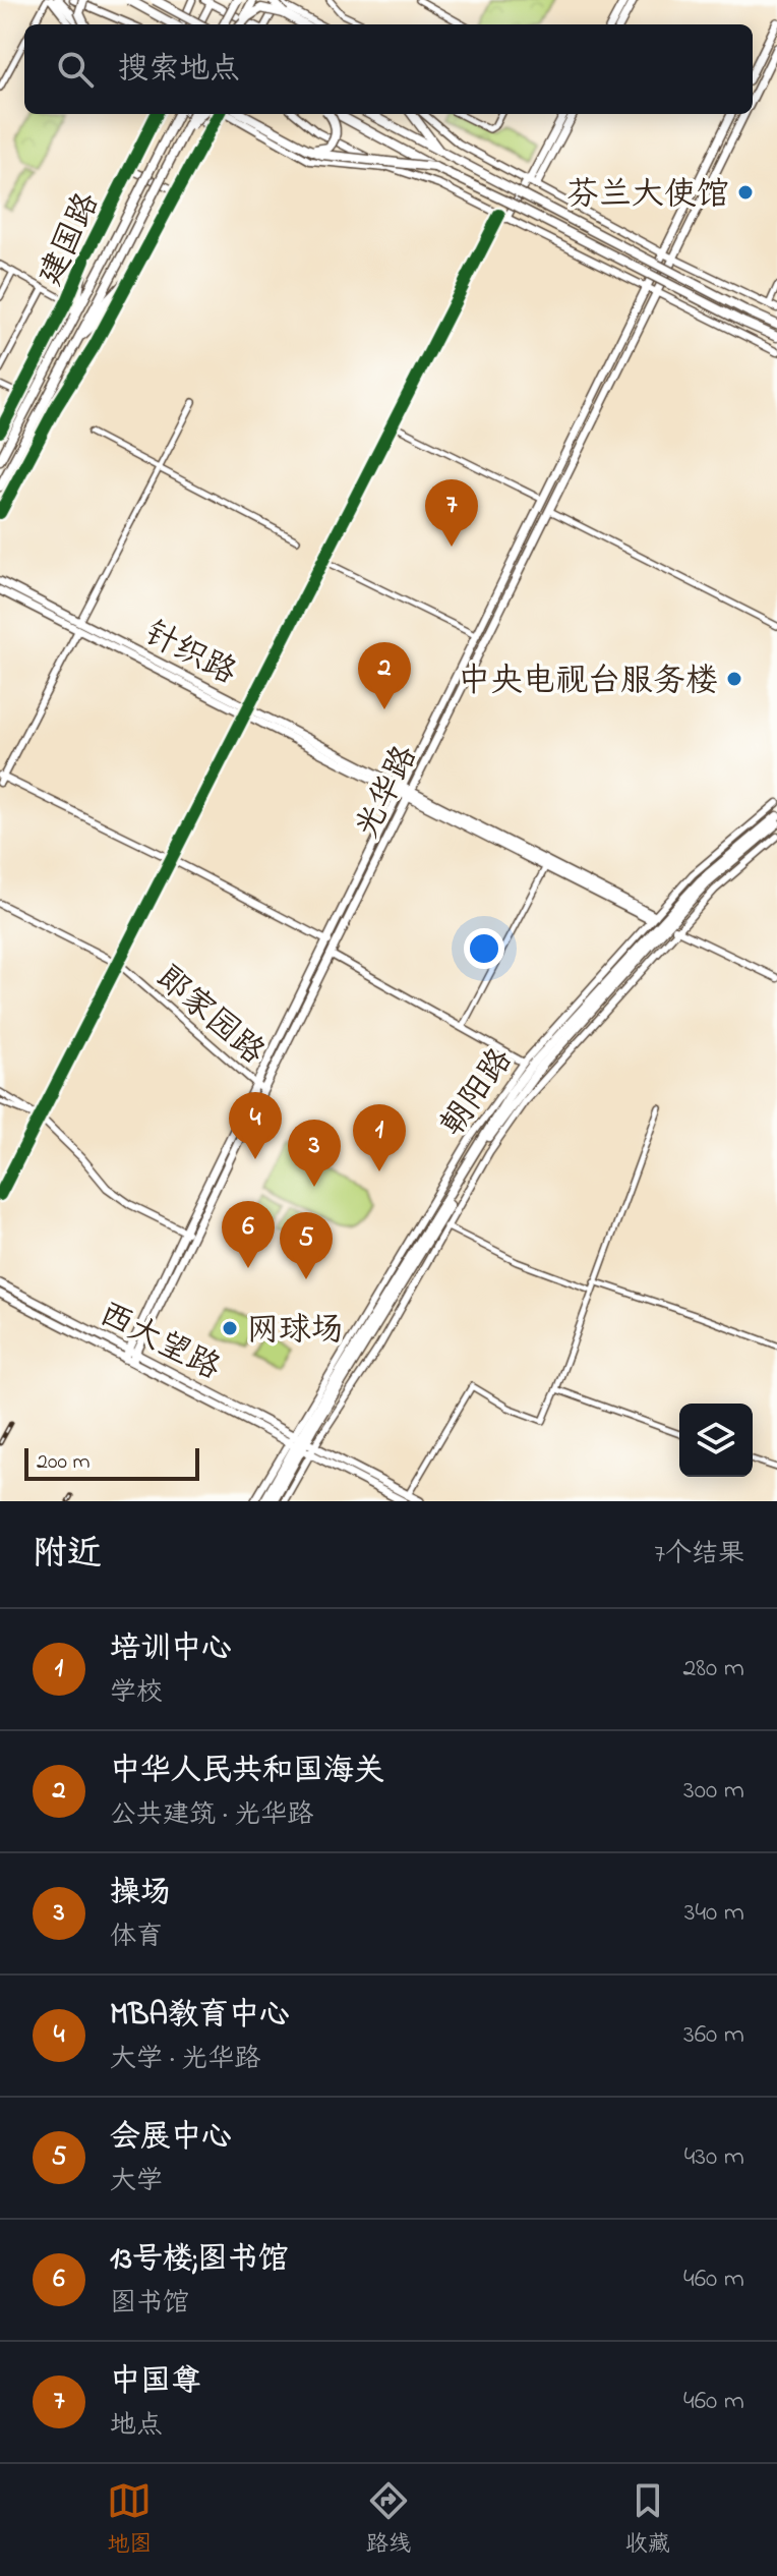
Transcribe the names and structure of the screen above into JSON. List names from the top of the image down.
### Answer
{
  "streets": {
    "highway": ["建国路", "朝阳路"],
    "main road": ["针织路", "光华路", "西大望路"],
    "street": ["郎家园路"]
  },
  "crossings": [
    ["针织路", "光华路"],
    ["针织路", "朝阳路"],
    ["光华路", "郎家园路"],
    ["光华路", "西大望路"],
    ["朝阳路", "西大望路"]
  ],
  "places": ["芬兰大使馆", "中央电视台服务楼", "网球场"],
  "scale_bar": "200 m",
  "page": {
    "search": "搜索地点",
    "pins": [
      "7",
      "2",
      "4",
      "1",
      "3",
      "6",
      "5"
    ],
    "scale": "200 m",
    "heading": ["附近", "7个结果"],
    "list": [
      {
        "mark": "1",
        "name": "培训中心",
        "note": "学校",
        "value": "280 m"
      },
      {
        "mark": "2",
        "name": "中华人民共和国海关",
        "note": "公共建筑 · 光华路",
        "value": "300 m"
      },
      {
        "mark": "3",
        "name": "操场",
        "note": "体育",
        "value": "340 m"
      },
      {
        "mark": "4",
        "name": "MBA教育中心",
        "note": "大学 · 光华路",
        "value": "360 m"
      },
      {
        "mark": "5",
        "name": "会展中心",
        "note": "大学",
        "value": "430 m"
      },
      {
        "mark": "6",
        "name": "13号楼;图书馆",
        "note": "图书馆",
        "value": "460 m"
      },
      {
        "mark": "7",
        "name": "中国尊",
        "note": "地点",
        "value": "460 m"
      }
    ],
    "nav": ["地图", "路线", "收藏"]
  }
}
